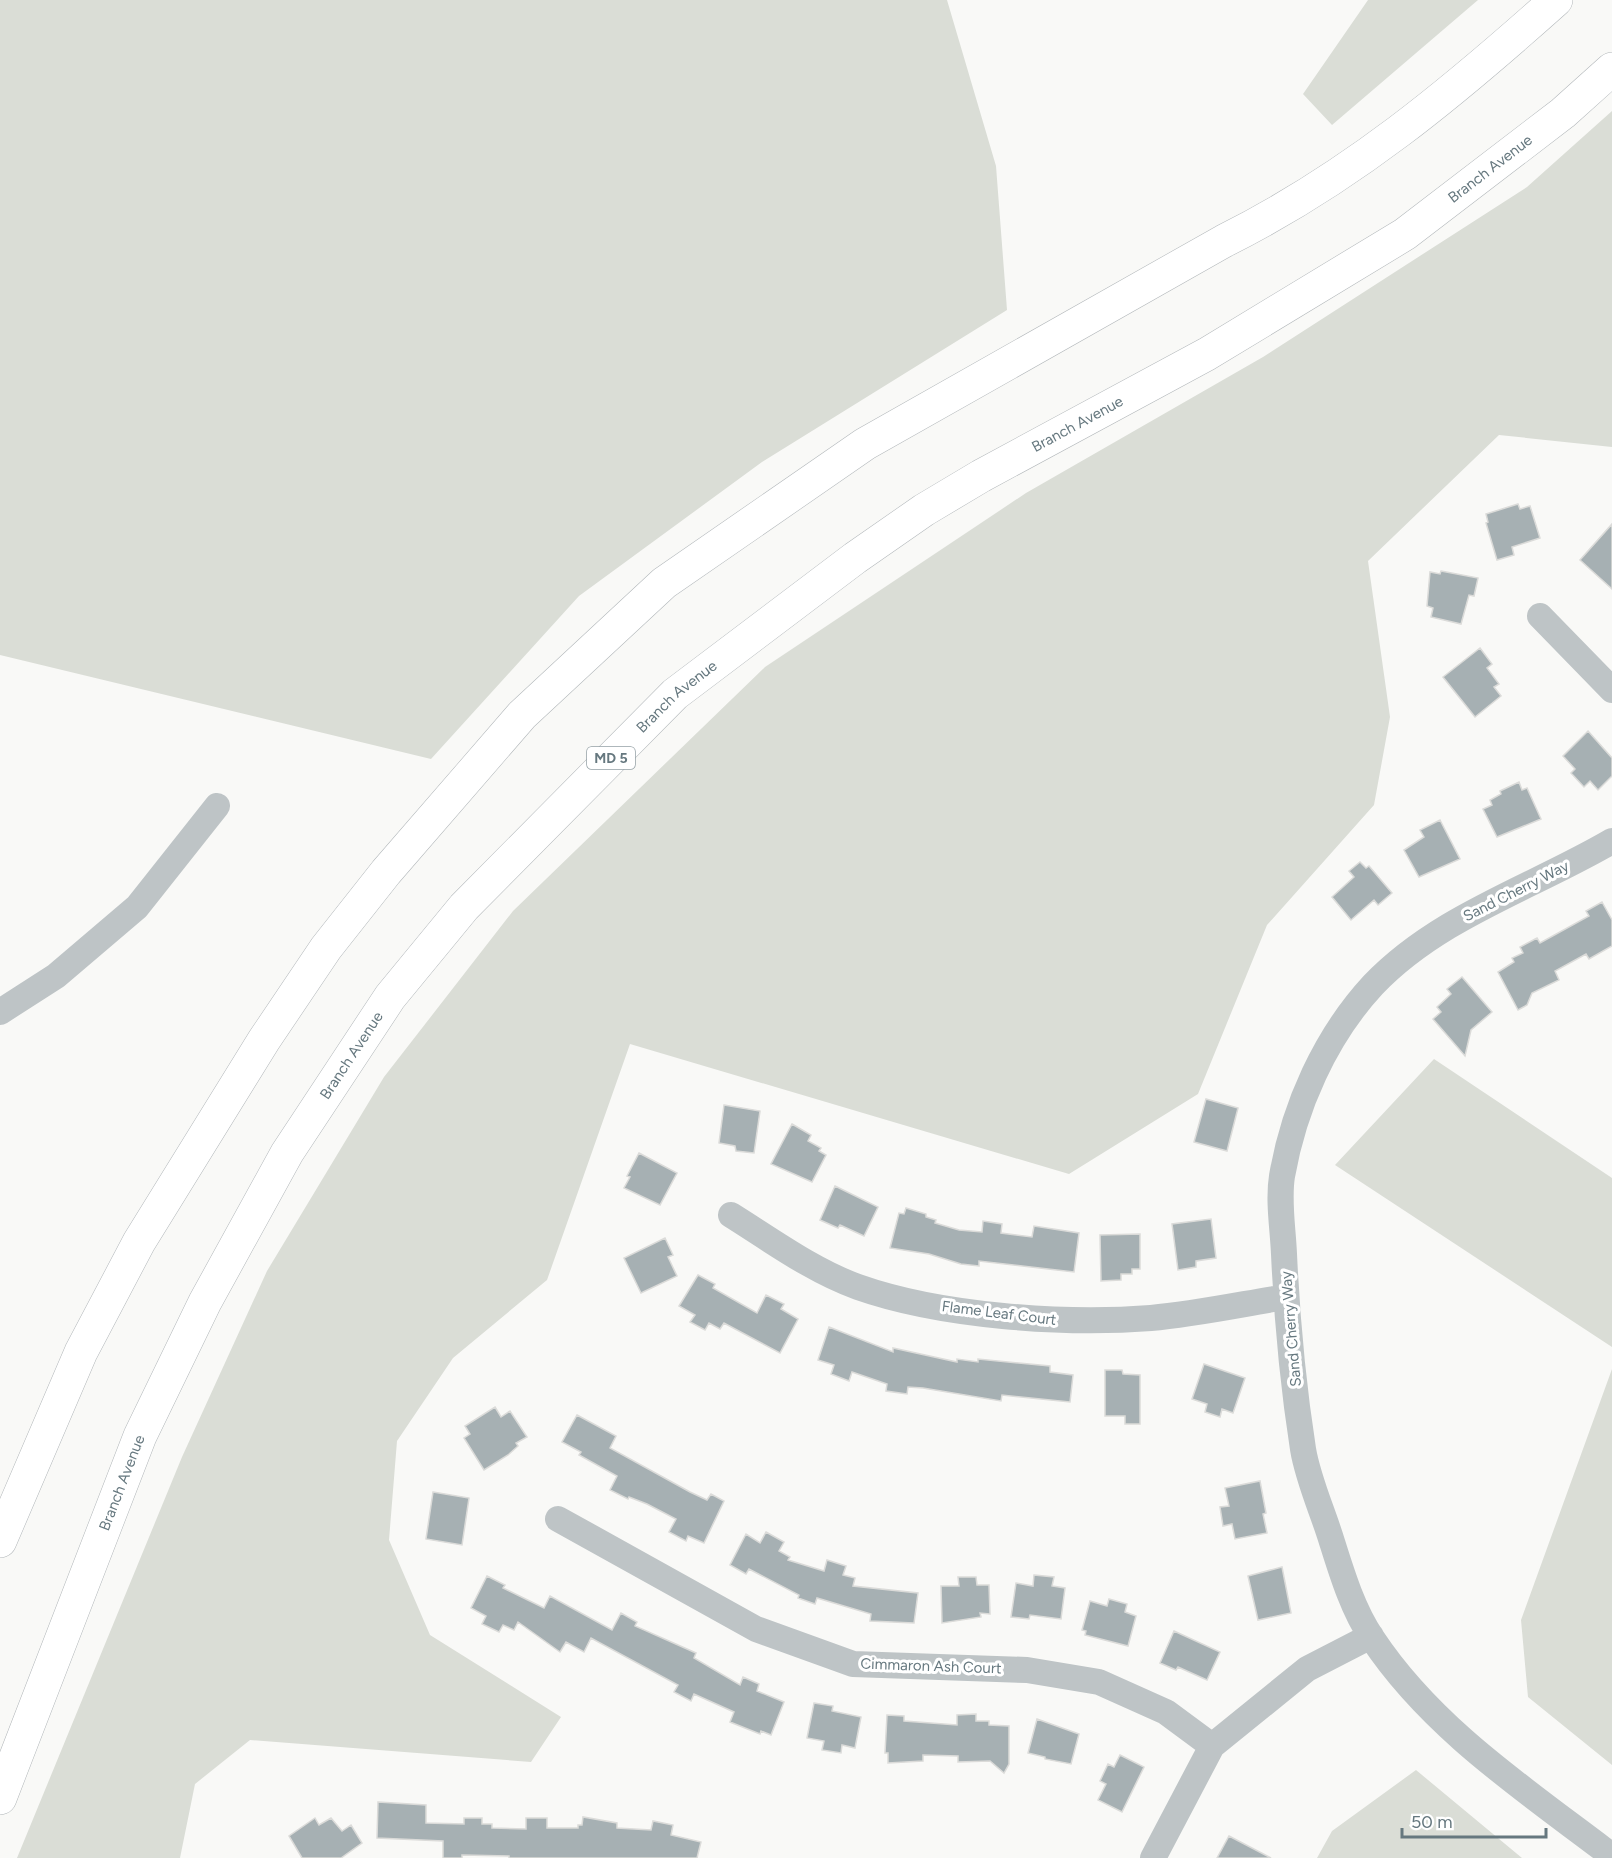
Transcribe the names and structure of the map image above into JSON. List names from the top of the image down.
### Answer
{
  "streets": {
    "highway": ["Branch Avenue", "MD 5"],
    "street": ["Sand Cherry Way", "Flame Leaf Court", "Cimmaron Ash Court"]
  },
  "crossings": [
    ["Sand Cherry Way", "Flame Leaf Court"]
  ],
  "scale_bar": "50 m"
}
